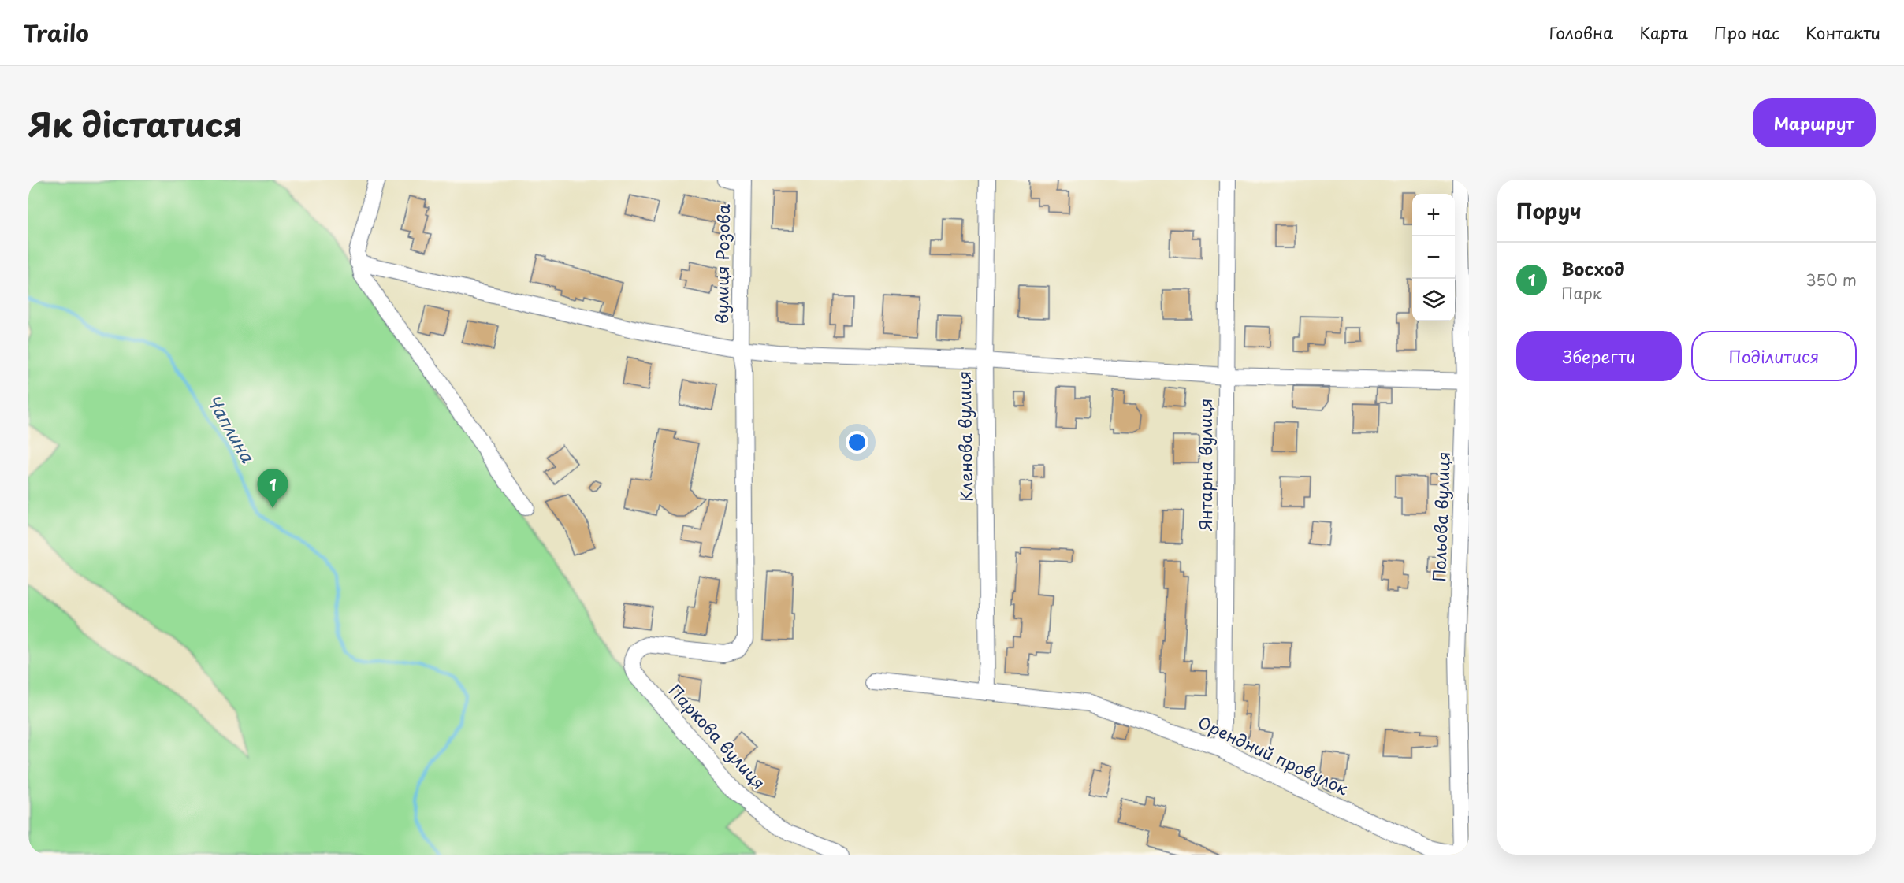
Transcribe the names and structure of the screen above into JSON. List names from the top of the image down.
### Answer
{
  "streets": {
    "street": [
      "вулиця Розова",
      "Кленова вулиця",
      "Янтарна вулиця",
      "Польова вулиця",
      "Паркова вулиця",
      "Орендний провулок"
    ]
  },
  "crossings": [
    ["вулиця Розова", "Паркова вулиця"],
    ["Кленова вулиця", "Орендний провулок"],
    ["Янтарна вулиця", "Орендний провулок"]
  ],
  "water": ["Чаплина"],
  "page": {
    "header": "Trailo",
    "nav": [
      "Головна",
      "Карта",
      "Про нас",
      "Контакти"
    ],
    "title": "Як дістатися",
    "buttons": [
      "Маршрут",
      ["Зберегти", "Поділитися"]
    ],
    "heading": "Поруч",
    "map_buttons": ["+", "−"],
    "list": [
      {
        "mark": "1",
        "name": "Восход",
        "note": "Парк",
        "value": "350 m"
      }
    ],
    "pins": "1"
  }
}
